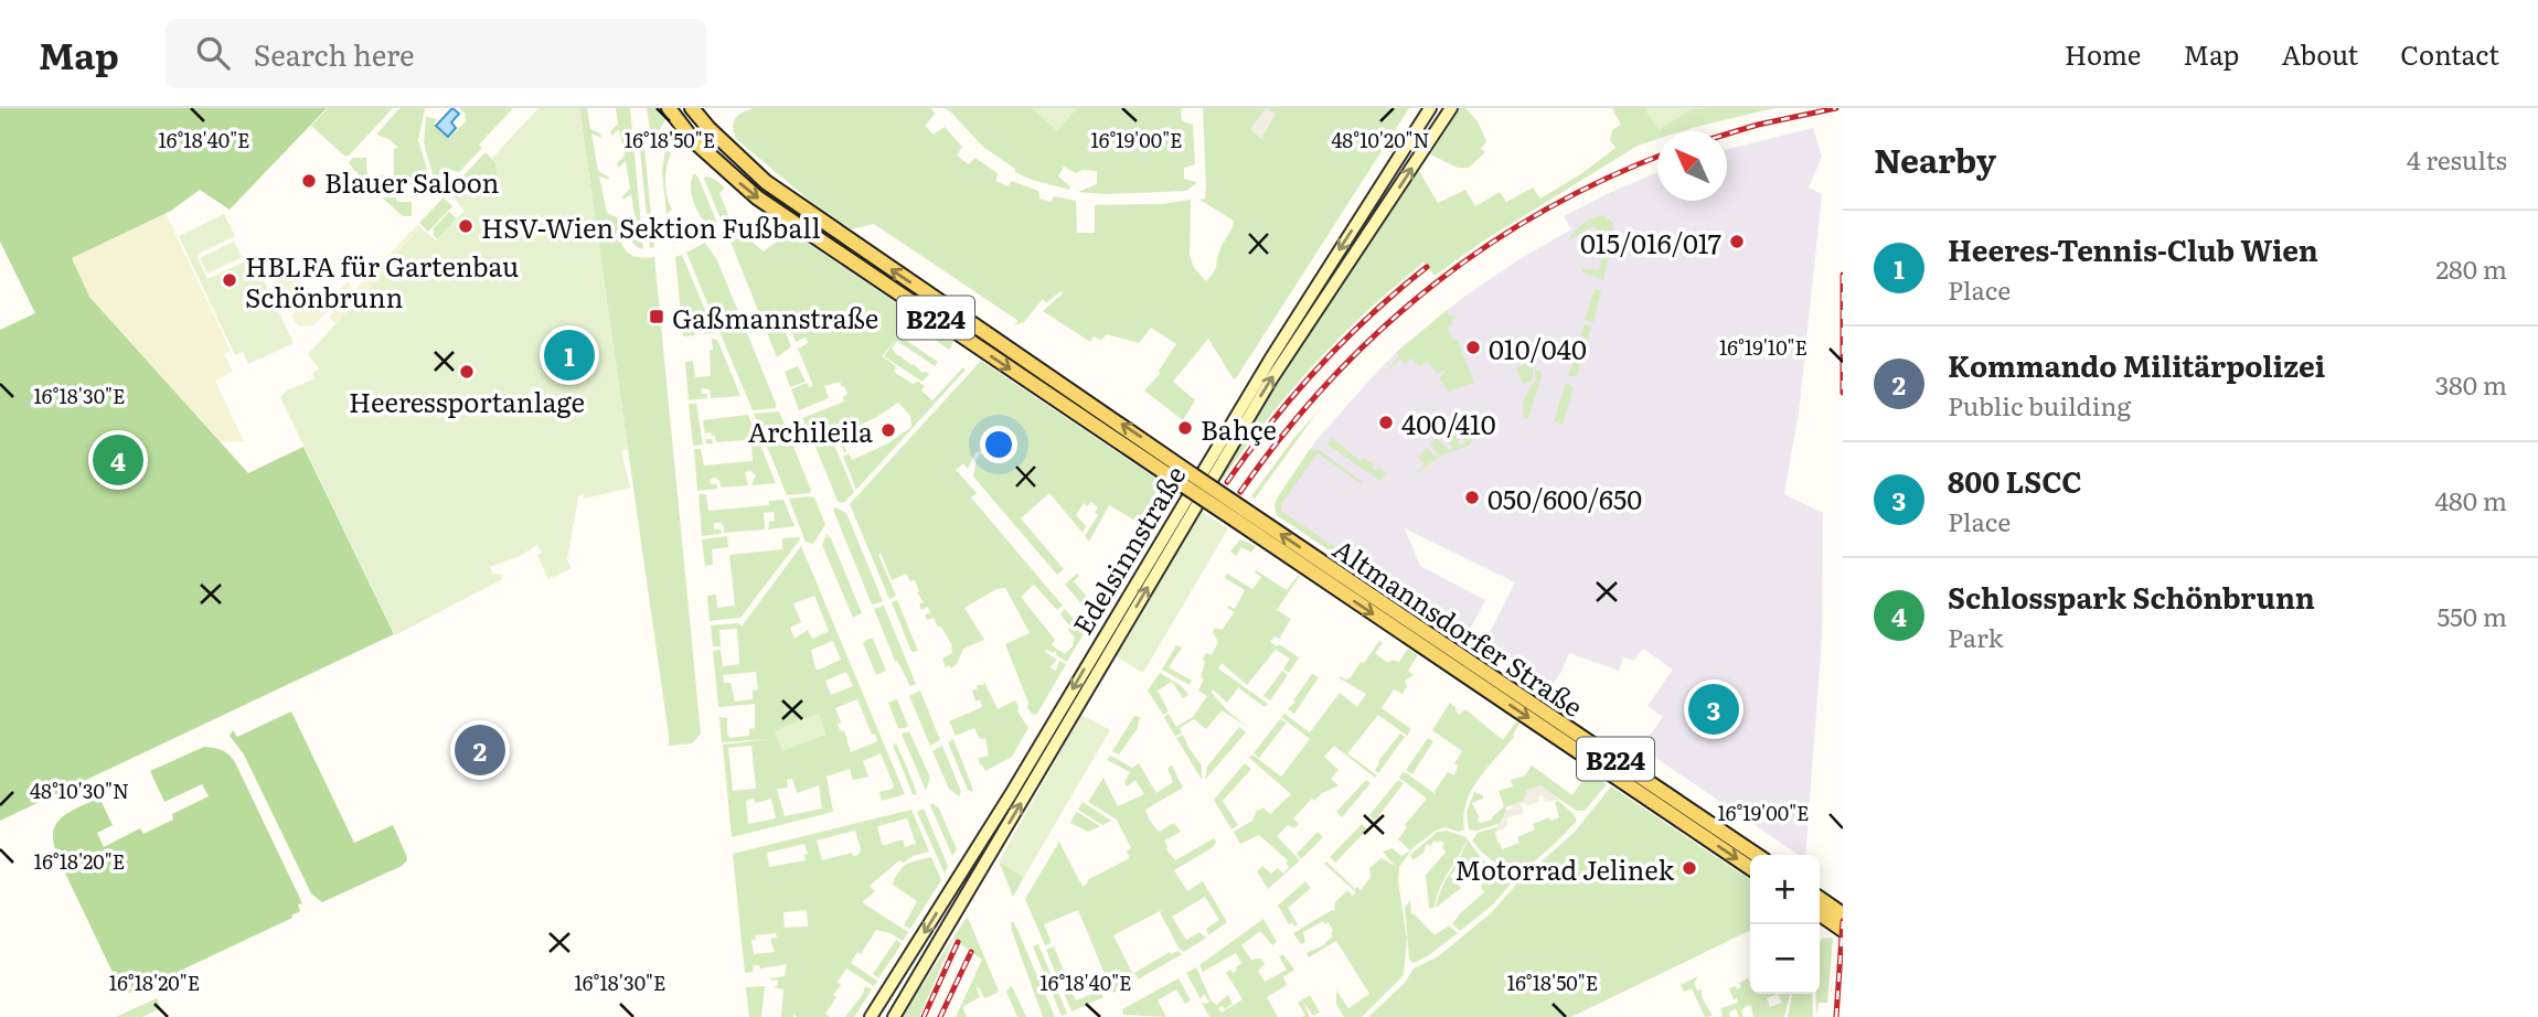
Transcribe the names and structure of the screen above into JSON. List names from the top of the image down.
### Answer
{
  "streets": {
    "main road": ["B224", "Edelsinnstraße", "Altmannsdorfer Straße"]
  },
  "crossings": [
    ["B224", "Altmannsdorfer Straße"]
  ],
  "places": {
    "other": [
      "Blauer Saloon",
      "HSV-Wien Sektion Fußball",
      "015/016/017",
      "HBLFA für Gartenbau Schönbrunn",
      "010/040",
      "Heeressportanlage",
      "400/410",
      "Bahçe",
      "Archileila",
      "050/600/650",
      "Motorrad Jelinek"
    ],
    "transit": ["Gaßmannstraße"]
  },
  "north": "top left",
  "page": {
    "header": "Map",
    "search": "Search here",
    "nav": [
      "Home",
      "Map",
      "About",
      "Contact"
    ],
    "heading": ["Nearby", "4 results"],
    "list": [
      {
        "mark": "1",
        "name": "Heeres-Tennis-Club Wien",
        "note": "Place",
        "value": "280 m"
      },
      {
        "mark": "2",
        "name": "Kommando Militärpolizei",
        "note": "Public building",
        "value": "380 m"
      },
      {
        "mark": "3",
        "name": "800 LSCC",
        "note": "Place",
        "value": "480 m"
      },
      {
        "mark": "4",
        "name": "Schlosspark Schönbrunn",
        "note": "Park",
        "value": "550 m"
      }
    ],
    "pins": [
      "1",
      "4",
      "3",
      "2"
    ],
    "map_buttons": ["+", "−"]
  },
  "coordinates": [
    "16°18'40\"E",
    "16°18'50\"E",
    "16°19'00\"E",
    "48°10'20\"N",
    "16°19'10\"E",
    "16°18'30\"E",
    "48°10'30\"N",
    "16°18'20\"E"
  ]
}
